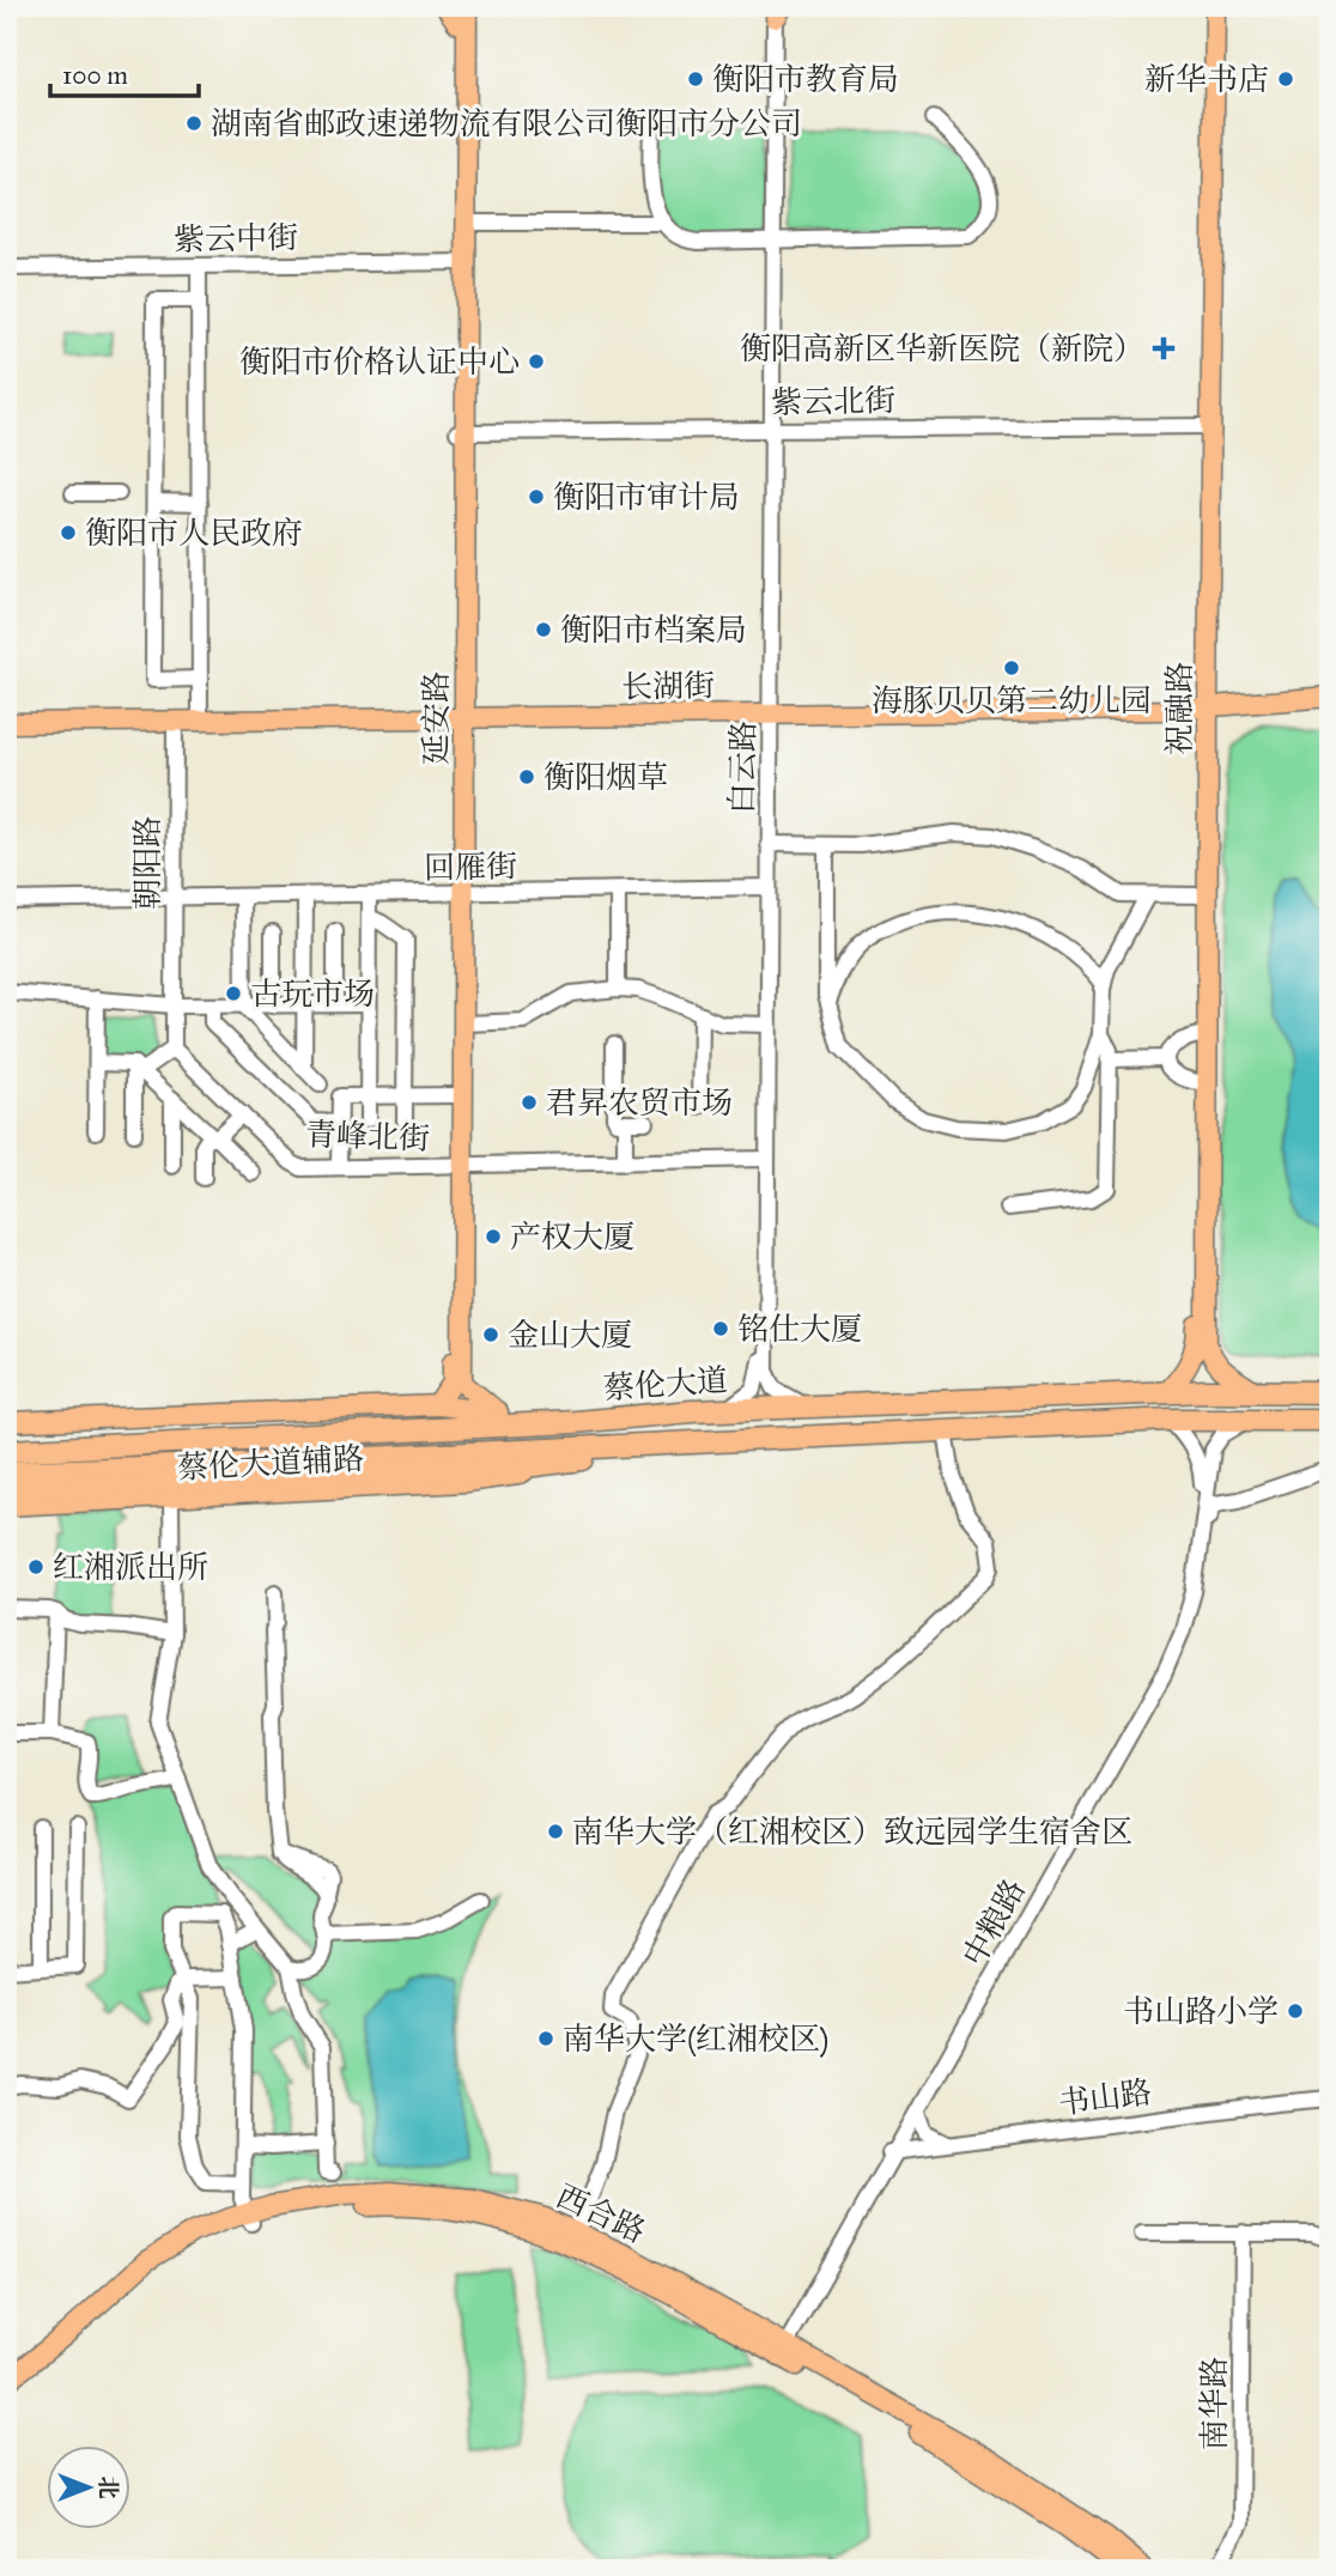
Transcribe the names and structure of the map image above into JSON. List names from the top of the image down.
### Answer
{
  "streets": {
    "highway": ["蔡伦大道"],
    "main road": [
      "长湖街",
      "祝融路",
      "延安路",
      "蔡伦大道辅路",
      "西合路"
    ],
    "street": [
      "紫云中街",
      "紫云北街",
      "白云路",
      "朝阳路",
      "回雁街",
      "青峰北街",
      "中粮路",
      "书山路",
      "南华路"
    ]
  },
  "crossings": [
    ["紫云中街", "延安路"],
    ["紫云北街", "祝融路"],
    ["紫云北街", "延安路"],
    ["紫云北街", "白云路"],
    ["长湖街", "祝融路"],
    ["长湖街", "延安路"],
    ["长湖街", "白云路"],
    ["长湖街", "朝阳路"],
    ["祝融路", "蔡伦大道"],
    ["延安路", "回雁街"],
    ["延安路", "青峰北街"],
    ["延安路", "蔡伦大道辅路"],
    ["白云路", "回雁街"],
    ["白云路", "青峰北街"],
    ["白云路", "蔡伦大道"],
    ["朝阳路", "回雁街"],
    ["蔡伦大道", "中粮路"],
    ["中粮路", "书山路"],
    ["中粮路", "西合路"]
  ],
  "places": {
    "other": [
      "衡阳市教育局",
      "新华书店",
      "湖南省邮政速递物流有限公司衡阳市分公司",
      "衡阳市价格认证中心",
      "衡阳市审计局",
      "衡阳市人民政府",
      "衡阳市档案局",
      "海豚贝贝第二幼儿园",
      "衡阳烟草",
      "古玩市场",
      "君昇农贸市场",
      "产权大厦",
      "铭仕大厦",
      "金山大厦",
      "红湘派出所",
      "南华大学（红湘校区）致远园学生宿舍区",
      "书山路小学",
      "南华大学(红湘校区)"
    ],
    "health": ["衡阳高新区华新医院（新院）"]
  },
  "scale_bar": "100 m",
  "north": "right"
}
